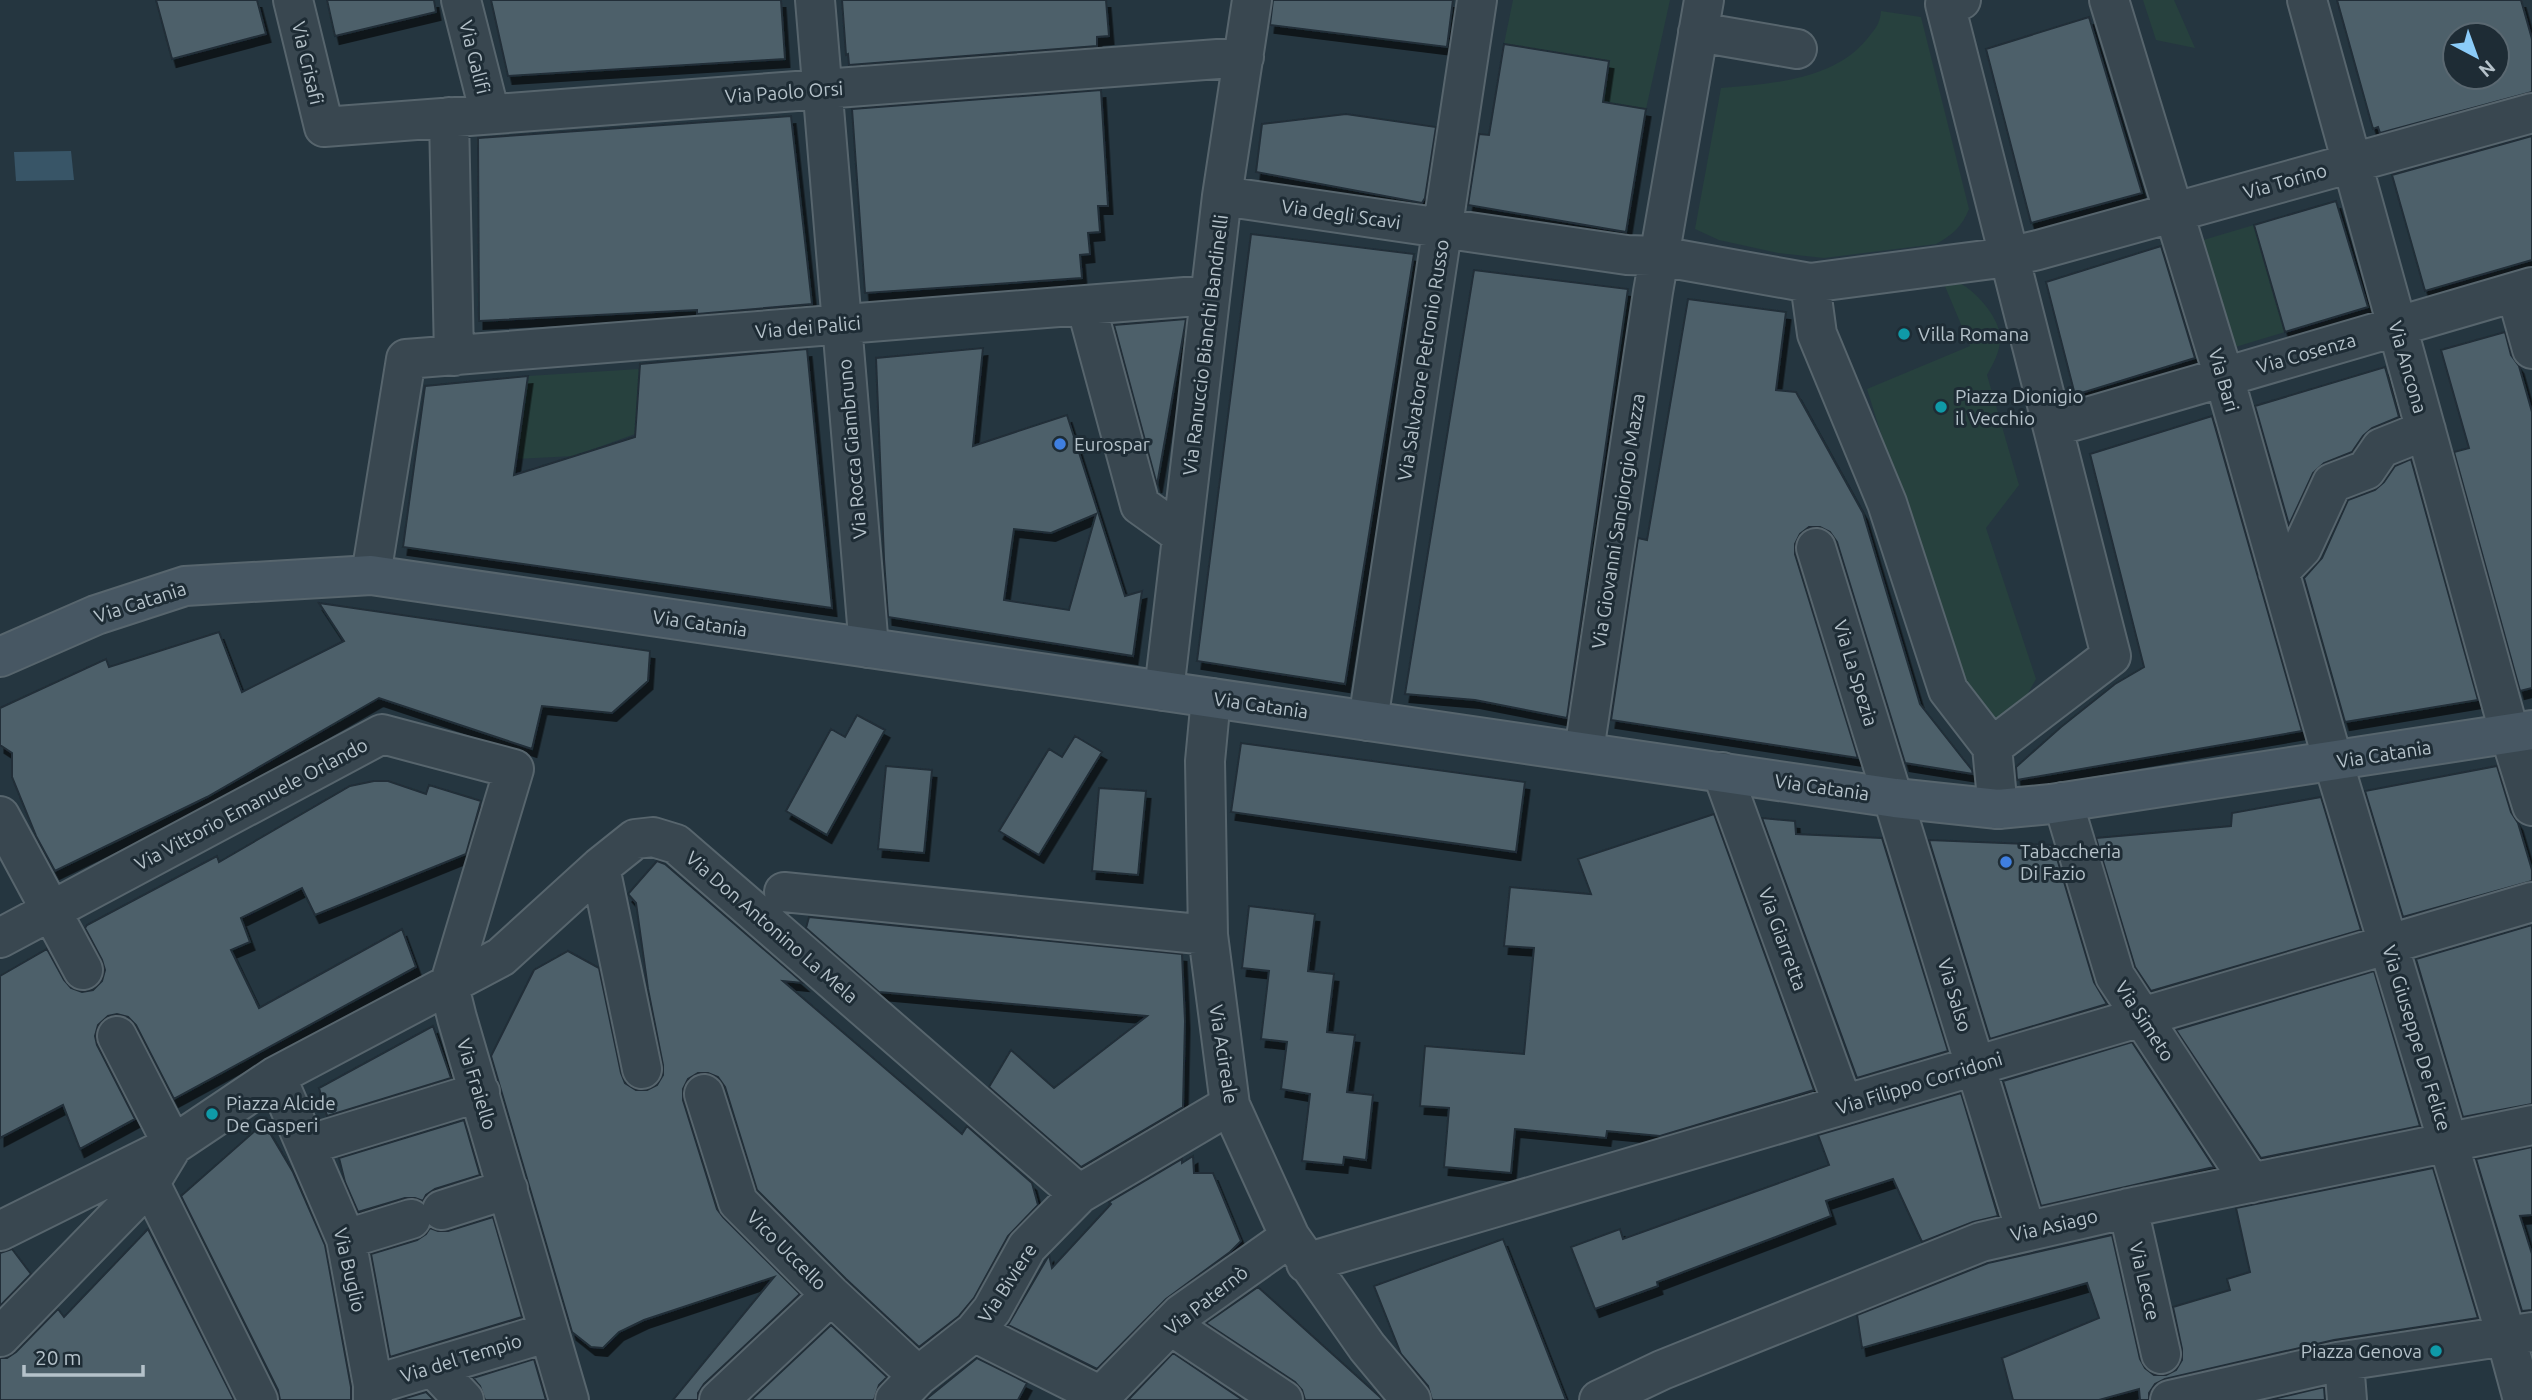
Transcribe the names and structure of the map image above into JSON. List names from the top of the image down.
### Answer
{
  "streets": {
    "street": [
      "Via Galifi",
      "Via Crisafi",
      "Via Paolo Orsi",
      "Via Torino",
      "Via degli Scavi",
      "Via dei Palici",
      "Via Ranuccio Bianchi Bandinelli",
      "Via Cosenza",
      "Via Salvatore Petronio Russo",
      "Via Ancona",
      "Via Bari",
      "Via Rocca Giambruno",
      "Via Giovanni Sangiorgio Mazza",
      "Via Catania",
      "Via La Spezia",
      "Via Vittorio Emanuele Orlando",
      "Via Don Antonino La Mela",
      "Via Giarretta",
      "Via Salso",
      "Via Simeto",
      "Via Giuseppe De Felice",
      "Via Acireale",
      "Via Filippo Corridoni",
      "Via Fraiello",
      "Via Asiago",
      "Vico Uccello",
      "Via Buglio",
      "Via Lecce",
      "Via Biviere",
      "Via Paternò",
      "Via del Tempio"
    ]
  },
  "crossings": [
    ["Via Galifi", "Via Paolo Orsi"],
    ["Via Crisafi", "Via Paolo Orsi"],
    ["Via Paolo Orsi", "Via Ranuccio Bianchi Bandinelli"],
    ["Via Paolo Orsi", "Via Rocca Giambruno"],
    ["Via Torino", "Via degli Scavi"],
    ["Via Torino", "Via Ancona"],
    ["Via Torino", "Via Bari"],
    ["Via degli Scavi", "Via Ranuccio Bianchi Bandinelli"],
    ["Via degli Scavi", "Via Salvatore Petronio Russo"],
    ["Via degli Scavi", "Via Giovanni Sangiorgio Mazza"],
    ["Via dei Palici", "Via Ranuccio Bianchi Bandinelli"],
    ["Via dei Palici", "Via Rocca Giambruno"],
    ["Via dei Palici", "Via Catania"],
    ["Via Ranuccio Bianchi Bandinelli", "Via Catania"],
    ["Via Cosenza", "Via Ancona"],
    ["Via Cosenza", "Via Bari"],
    ["Via Salvatore Petronio Russo", "Via Catania"],
    ["Via Ancona", "Via Catania"],
    ["Via Bari", "Via Catania"],
    ["Via Bari", "Via Giuseppe De Felice"],
    ["Via Rocca Giambruno", "Via Catania"],
    ["Via Giovanni Sangiorgio Mazza", "Via Catania"],
    ["Via Catania", "Via La Spezia"],
    ["Via Catania", "Via Giarretta"],
    ["Via Catania", "Via Salso"],
    ["Via Catania", "Via Simeto"],
    ["Via Catania", "Via Giuseppe De Felice"],
    ["Via Catania", "Via Acireale"],
    ["Via La Spezia", "Via Salso"],
    ["Via Vittorio Emanuele Orlando", "Via Don Antonino La Mela"],
    ["Via Vittorio Emanuele Orlando", "Via Fraiello"],
    ["Via Don Antonino La Mela", "Via Fraiello"],
    ["Via Don Antonino La Mela", "Via Buglio"],
    ["Via Don Antonino La Mela", "Via Biviere"],
    ["Via Giarretta", "Via Filippo Corridoni"],
    ["Via Salso", "Via Filippo Corridoni"],
    ["Via Salso", "Via Asiago"],
    ["Via Simeto", "Via Filippo Corridoni"],
    ["Via Simeto", "Via Asiago"],
    ["Via Giuseppe De Felice", "Via Filippo Corridoni"],
    ["Via Giuseppe De Felice", "Via Asiago"],
    ["Via Acireale", "Via Filippo Corridoni"],
    ["Via Acireale", "Via Biviere"],
    ["Via Acireale", "Via Paternò"],
    ["Via Filippo Corridoni", "Via Paternò"],
    ["Via Fraiello", "Via del Tempio"],
    ["Via Asiago", "Via Lecce"],
    ["Vico Uccello", "Via Biviere"],
    ["Via Buglio", "Via del Tempio"]
  ],
  "places": [
    "Villa Romana",
    "Piazza Dionigio il Vecchio",
    "Eurospar",
    "Tabaccheria Di Fazio",
    "Piazza Alcide De Gasperi",
    "Piazza Genova"
  ],
  "scale_bar": "20 m",
  "north": "bottom right"
}
